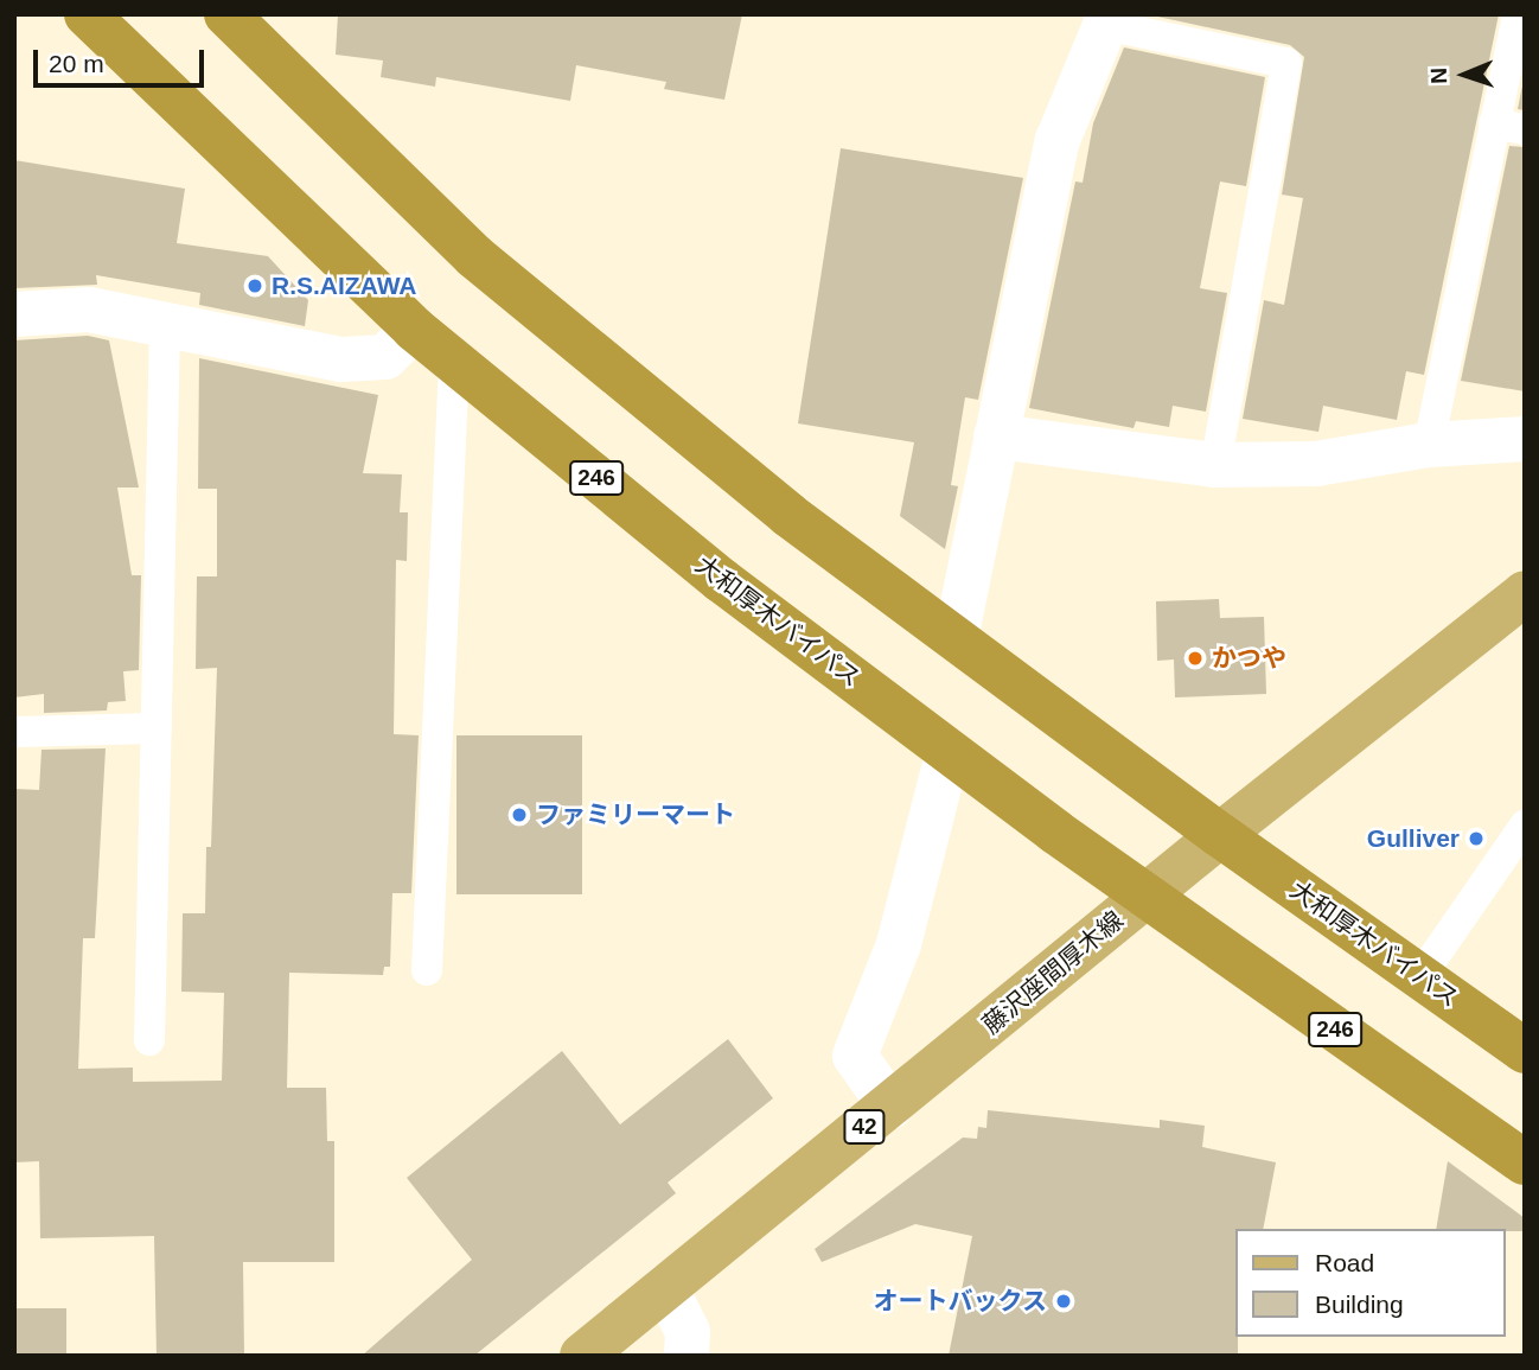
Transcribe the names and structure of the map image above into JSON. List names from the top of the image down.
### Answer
{
  "streets": {
    "highway": ["246", "大和厚木バイパス"],
    "main road": ["藤沢座間厚木線", "42"]
  },
  "crossings": [
    ["大和厚木バイパス", "藤沢座間厚木線"]
  ],
  "places": [
    "R.S.AIZAWA",
    "かつや",
    "ファミリーマート",
    "Gulliver",
    "オートバックス"
  ],
  "legend": ["Road", "Building"],
  "scale_bar": "20 m",
  "north": "left"
}
